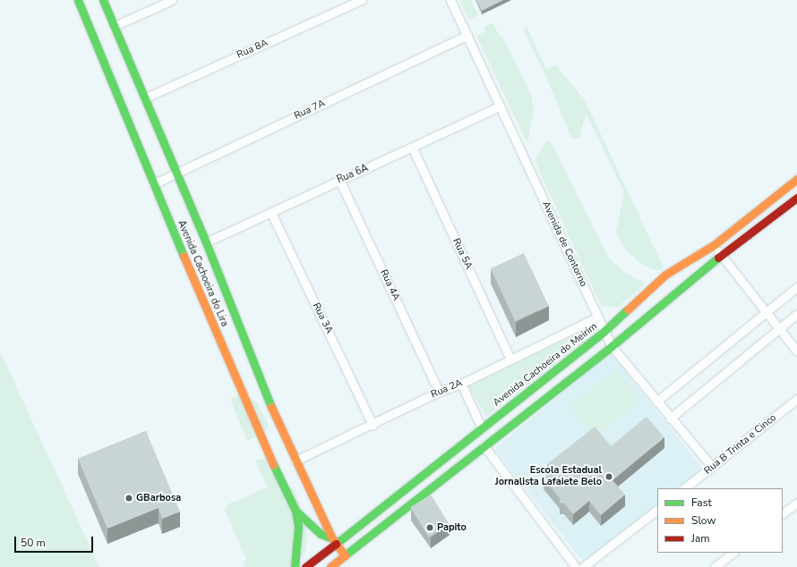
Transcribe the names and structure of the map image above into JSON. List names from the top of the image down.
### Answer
{
  "streets": {
    "main road": ["Avenida Cachoeira do Lira", "Avenida Cachoeira do Meirim"],
    "street": [
      "Rua 8A",
      "Rua 7A",
      "Rua 6A",
      "Avenida de Contorno",
      "Rua 5A",
      "Rua 4A",
      "Rua 3A",
      "Rua 2A",
      "Rua B Trinta e Cinco"
    ]
  },
  "crossings": [
    ["Rua 8A", "Avenida Cachoeira do Lira"],
    ["Rua 7A", "Avenida de Contorno"],
    ["Rua 7A", "Avenida Cachoeira do Lira"],
    ["Rua 6A", "Avenida de Contorno"],
    ["Rua 6A", "Rua 5A"],
    ["Rua 6A", "Avenida Cachoeira do Lira"],
    ["Rua 6A", "Rua 4A"],
    ["Rua 6A", "Rua 3A"],
    ["Avenida de Contorno", "Avenida Cachoeira do Meirim"],
    ["Avenida de Contorno", "Rua 2A"],
    ["Avenida de Contorno", "Rua B Trinta e Cinco"],
    ["Rua 5A", "Rua 2A"],
    ["Avenida Cachoeira do Lira", "Avenida Cachoeira do Meirim"],
    ["Avenida Cachoeira do Lira", "Rua 2A"],
    ["Rua 4A", "Rua 2A"],
    ["Rua 3A", "Rua 2A"]
  ],
  "places": ["Escola Estadual Jornalista Lafaiete Belo", "GBarbosa", "Papito"],
  "legend": ["Fast", "Slow", "Jam"],
  "scale_bar": "50 m"
}
